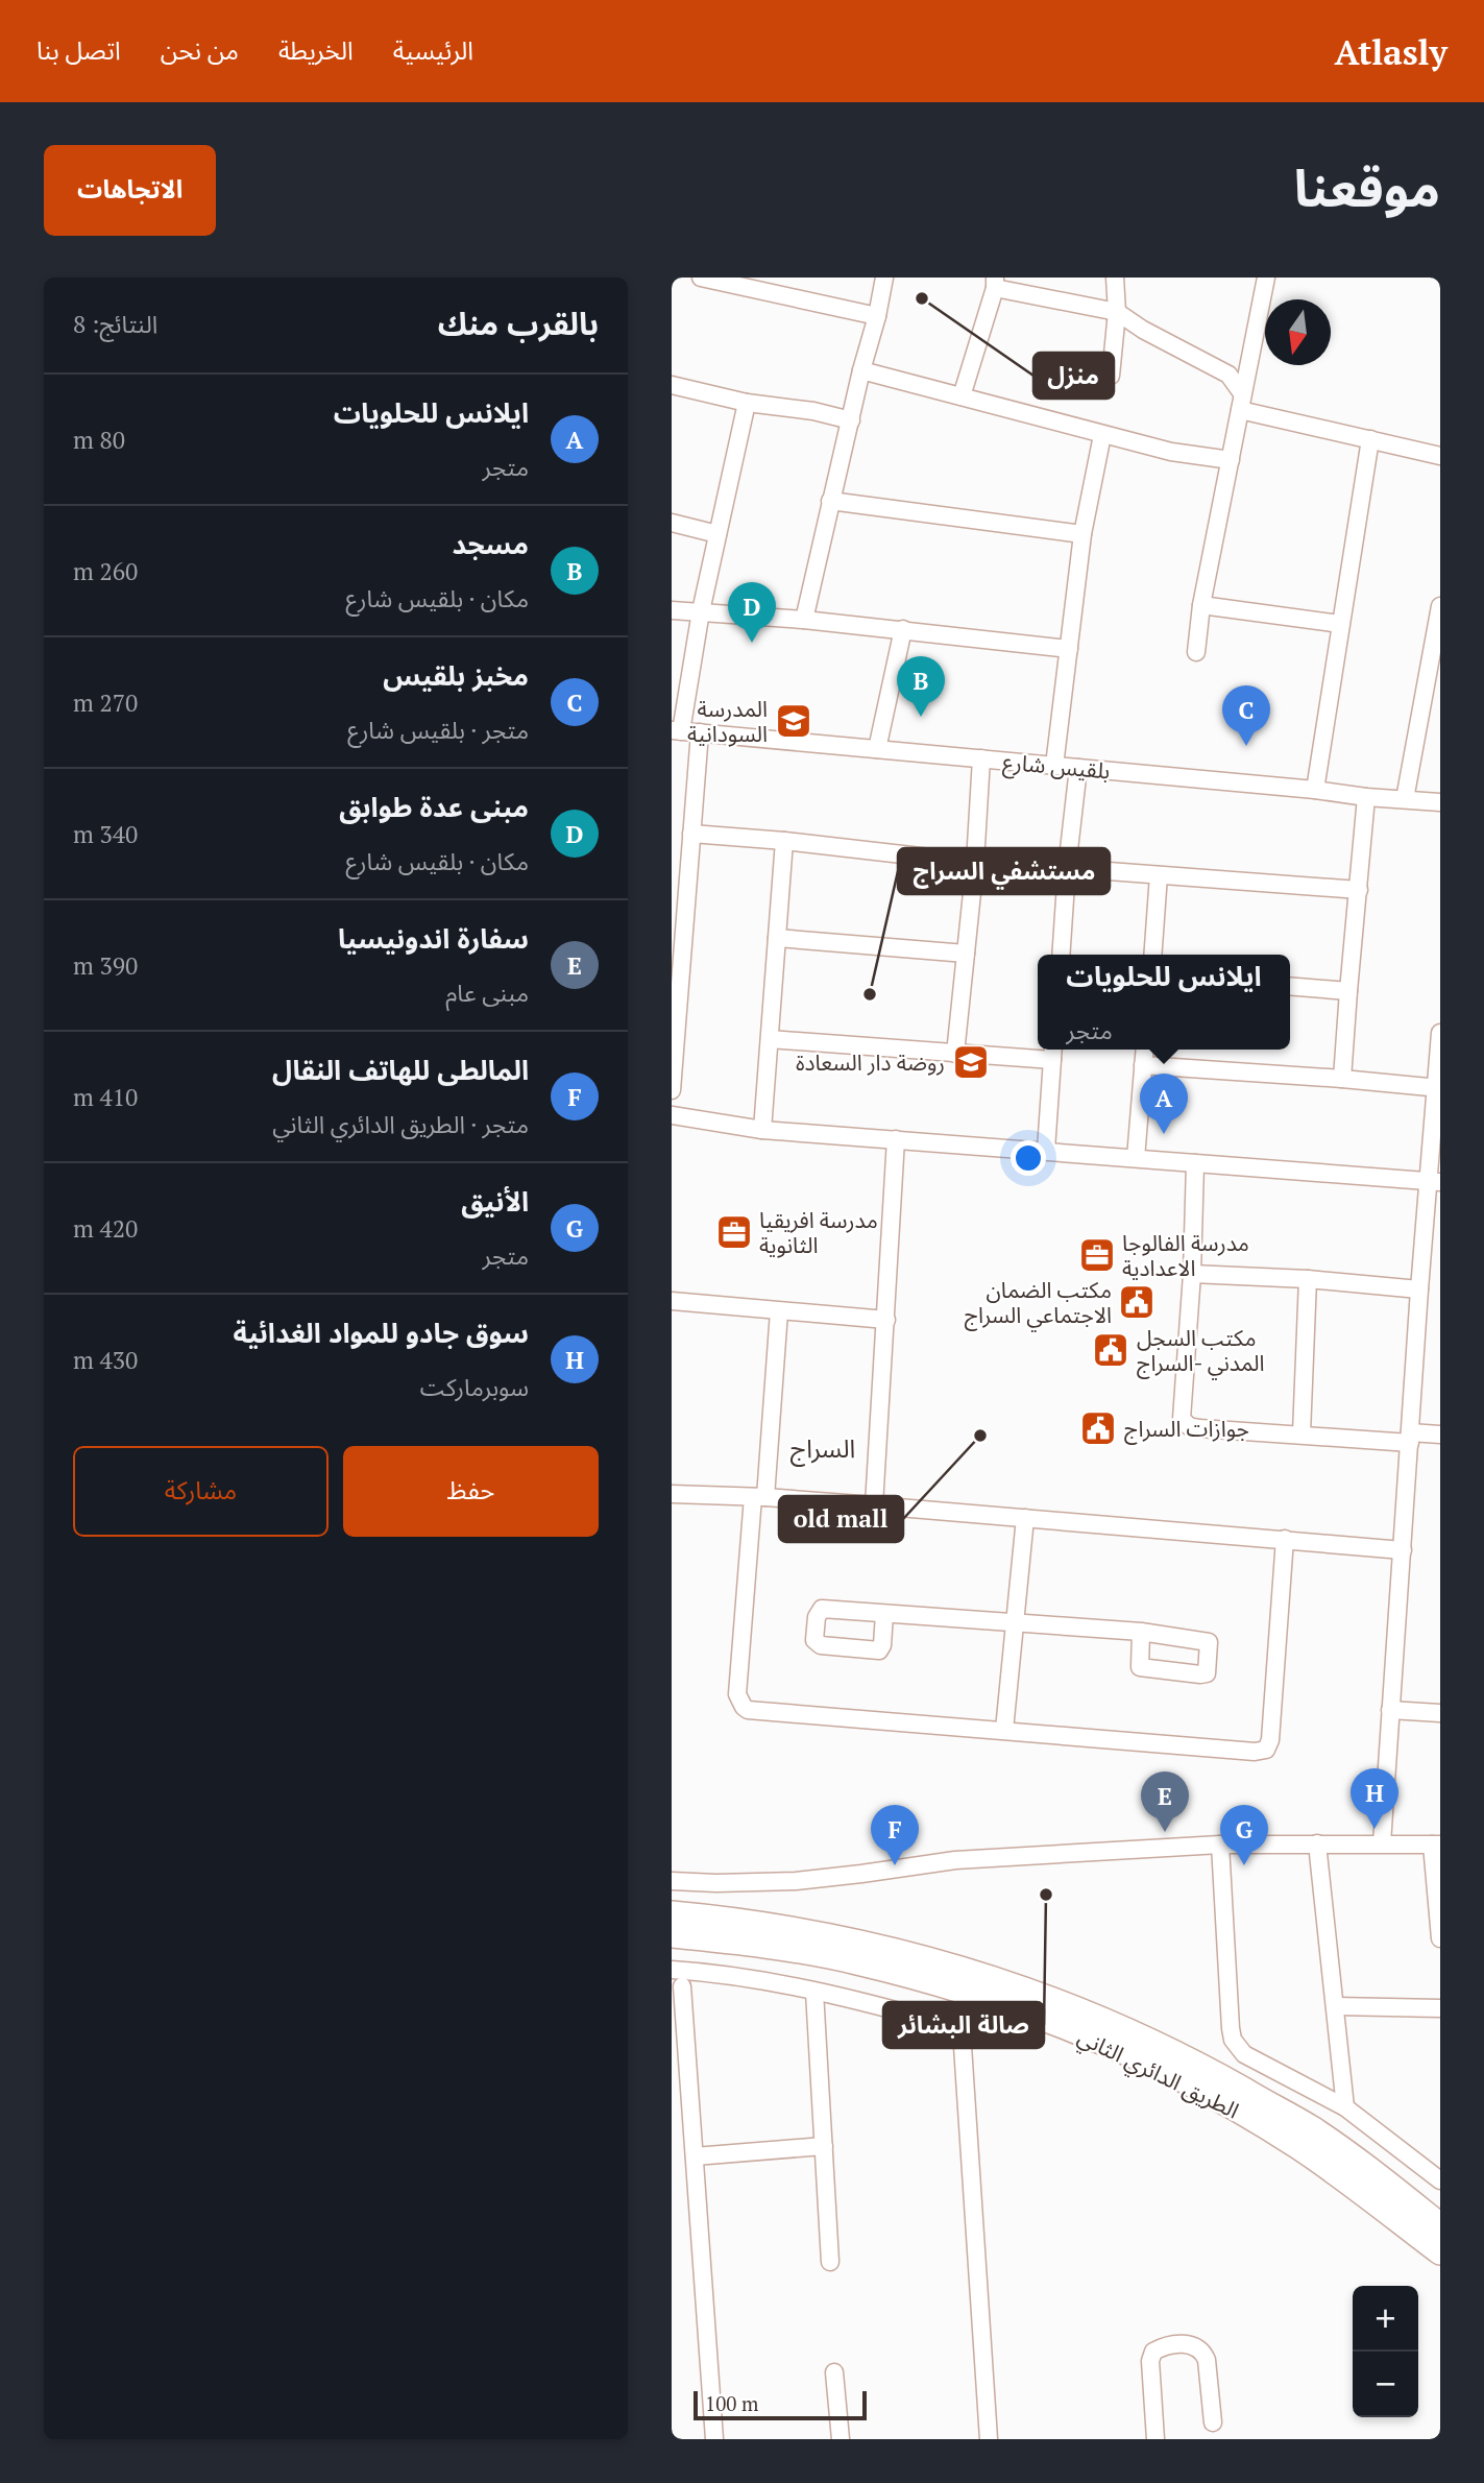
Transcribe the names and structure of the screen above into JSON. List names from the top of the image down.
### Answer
{
  "streets": {
    "highway": ["الطريق الدائري الثاني"],
    "street": ["بلقيس شارع"]
  },
  "districts": ["السراج"],
  "places": {
    "other": [
      "منزل",
      "مستشفي السراج",
      "old mall",
      "صالة البشائر"
    ],
    "school or university": ["المدرسة السودانية", "روضة دار السعادة"],
    "office": ["مدرسة افريقيا الثانوية", "مدرسة الفالوجا الاعدادية"],
    "public building": ["مكتب الضمان الاجتماعي السراج", "مكتب السجل المدني -السراج", "جوازات السراج"]
  },
  "scale_bar": "100 m",
  "north": "bottom",
  "page": {
    "header": "Atlasly",
    "nav": [
      "الرئيسية",
      "الخريطة",
      "من نحن",
      "اتصل بنا"
    ],
    "title": "موقعنا",
    "buttons": [
      "الاتجاهات",
      ["حفظ", "مشاركة"]
    ],
    "heading": ["بالقرب منك", "النتائج: 8"],
    "list": [
      {
        "mark": "A",
        "name": "ايلانس للحلويات",
        "note": "متجر",
        "value": "80 m"
      },
      {
        "mark": "B",
        "name": "مسجد",
        "note": "مكان · بلقيس شارع",
        "value": "260 m"
      },
      {
        "mark": "C",
        "name": "مخبز بلقيس",
        "note": "متجر · بلقيس شارع",
        "value": "270 m"
      },
      {
        "mark": "D",
        "name": "مبنى عدة طوابق",
        "note": "مكان · بلقيس شارع",
        "value": "340 m"
      },
      {
        "mark": "E",
        "name": "سفارة اندونيسيا",
        "note": "مبنى عام",
        "value": "390 m"
      },
      {
        "mark": "F",
        "name": "المالطى للهاتف النقال",
        "note": "متجر · الطريق الدائري الثاني",
        "value": "410 m"
      },
      {
        "mark": "G",
        "name": "الأنيق",
        "note": "متجر",
        "value": "420 m"
      },
      {
        "mark": "H",
        "name": "سوق جادو للمواد الغدائية",
        "note": "سوبرماركت",
        "value": "430 m"
      }
    ],
    "pins": [
      "D",
      "B",
      "C",
      "A",
      "H",
      "E",
      "F",
      "G"
    ],
    "popup": ["ايلانس للحلويات", "متجر"],
    "map_buttons": ["+", "−"],
    "scale": "100 m"
  }
}
